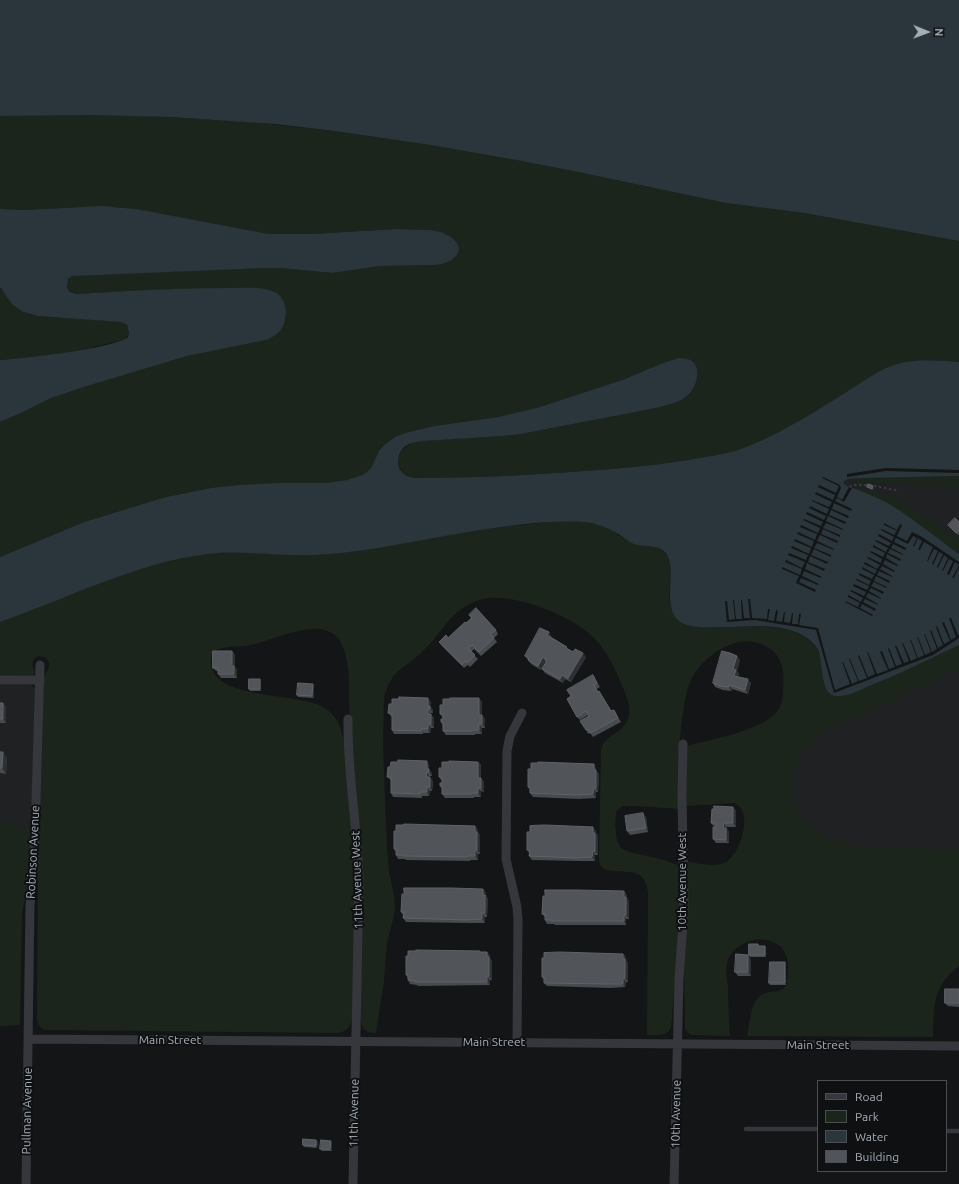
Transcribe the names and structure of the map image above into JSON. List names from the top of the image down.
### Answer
{
  "streets": {
    "street": [
      "Robinson Avenue",
      "11th Avenue West",
      "10th Avenue West",
      "Main Street",
      "Pullman Avenue",
      "11th Avenue",
      "10th Avenue"
    ]
  },
  "crossings": [
    ["Robinson Avenue", "Main Street"],
    ["Robinson Avenue", "Pullman Avenue"],
    ["11th Avenue West", "Main Street"],
    ["11th Avenue West", "11th Avenue"],
    ["10th Avenue West", "Main Street"],
    ["10th Avenue West", "10th Avenue"],
    ["Main Street", "Pullman Avenue"],
    ["Main Street", "11th Avenue"],
    ["Main Street", "10th Avenue"]
  ],
  "legend": [
    "Road",
    "Park",
    "Water",
    "Building"
  ],
  "north": "right"
}
